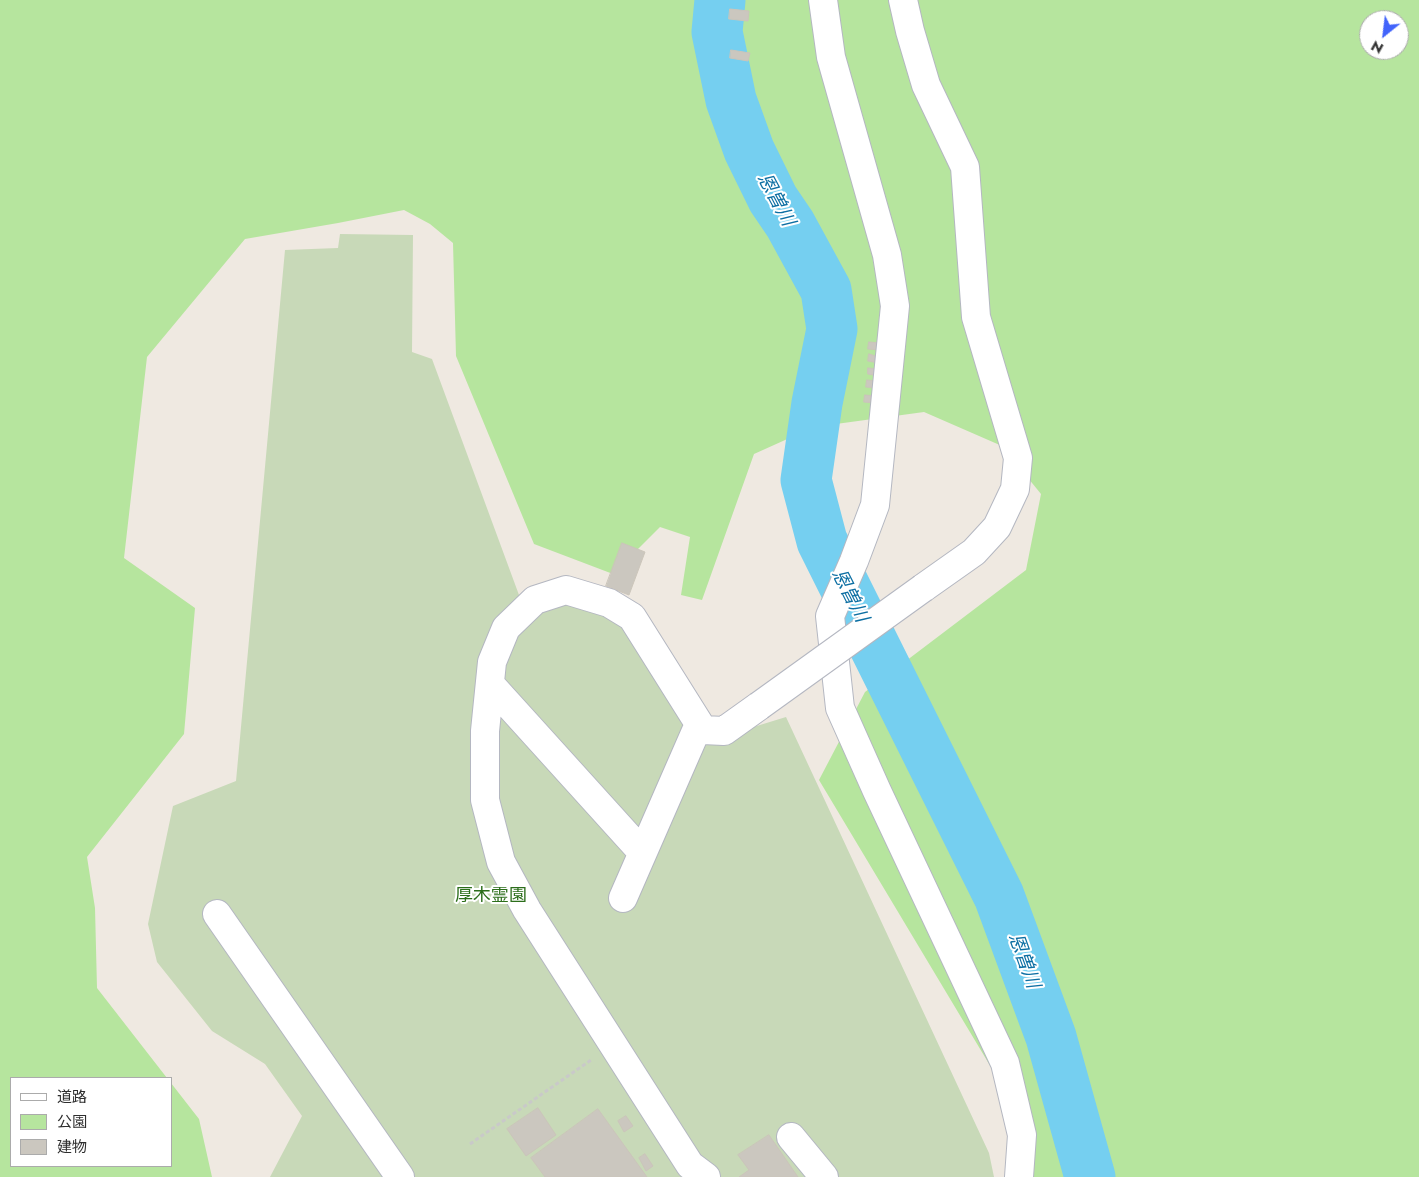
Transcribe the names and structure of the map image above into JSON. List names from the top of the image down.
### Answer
{
  "water": ["恩曽川"],
  "parks": ["厚木霊園"],
  "legend": ["道路", "公園", "建物"],
  "north": "bottom left"
}
